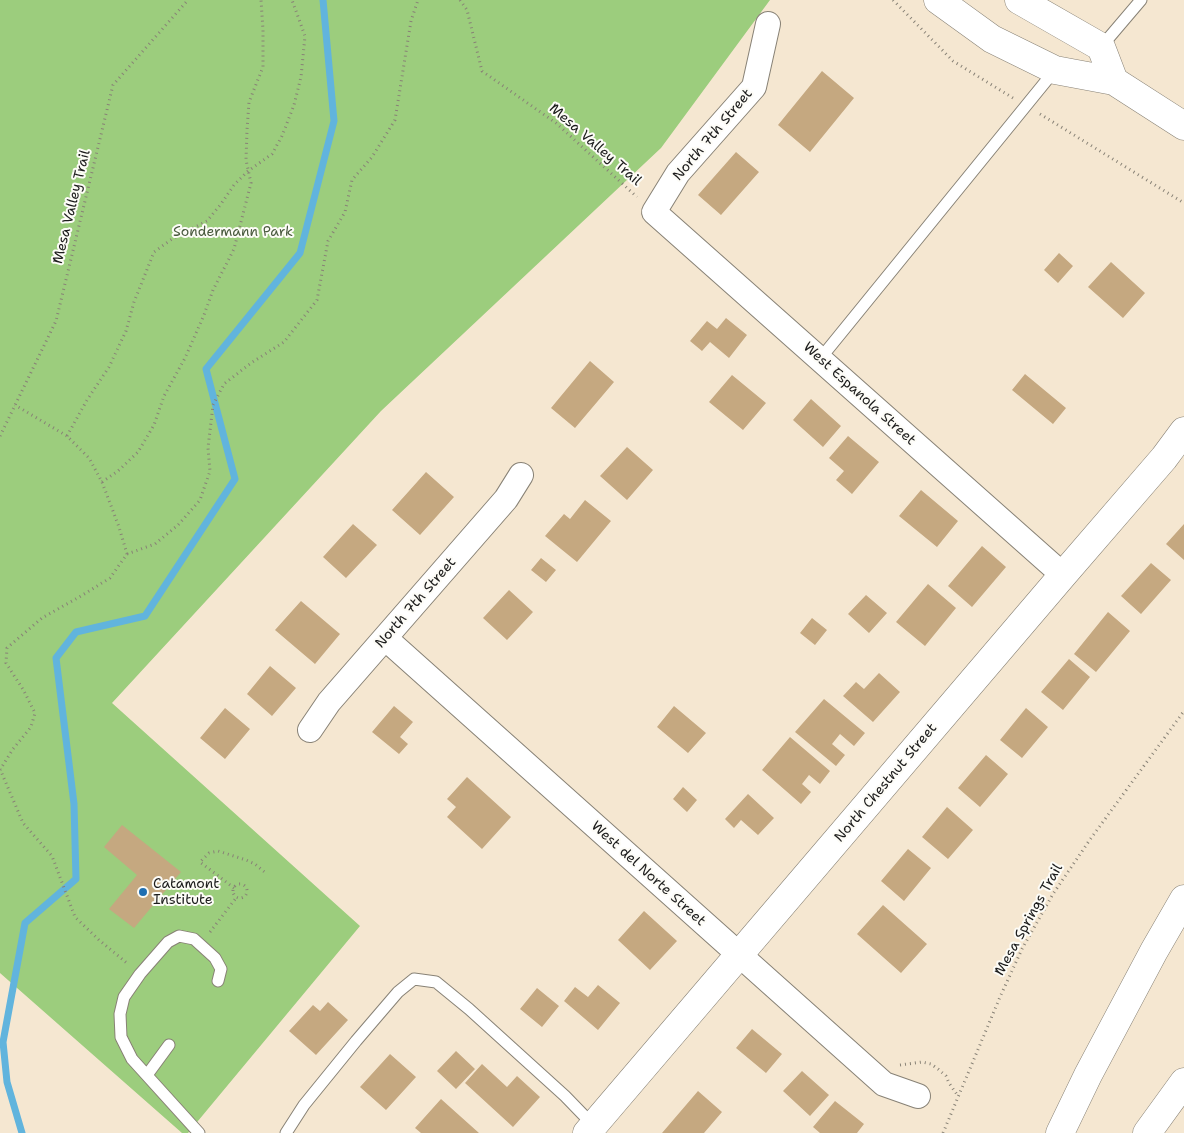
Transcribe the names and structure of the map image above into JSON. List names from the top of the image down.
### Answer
{
  "streets": {
    "main road": ["North Chestnut Street"],
    "street": ["North 7th Street", "West Espanola Street", "West del Norte Street"],
    "path": ["Mesa Valley Trail", "Mesa Springs Trail"]
  },
  "crossings": [
    ["North 7th Street", "Mesa Valley Trail"],
    ["North 7th Street", "West Espanola Street"],
    ["North 7th Street", "West del Norte Street"],
    ["Mesa Valley Trail", "West Espanola Street"],
    ["West Espanola Street", "North Chestnut Street"],
    ["North Chestnut Street", "West del Norte Street"]
  ],
  "parks": ["Sondermann Park"],
  "places": ["Catamont Institute"]
}
